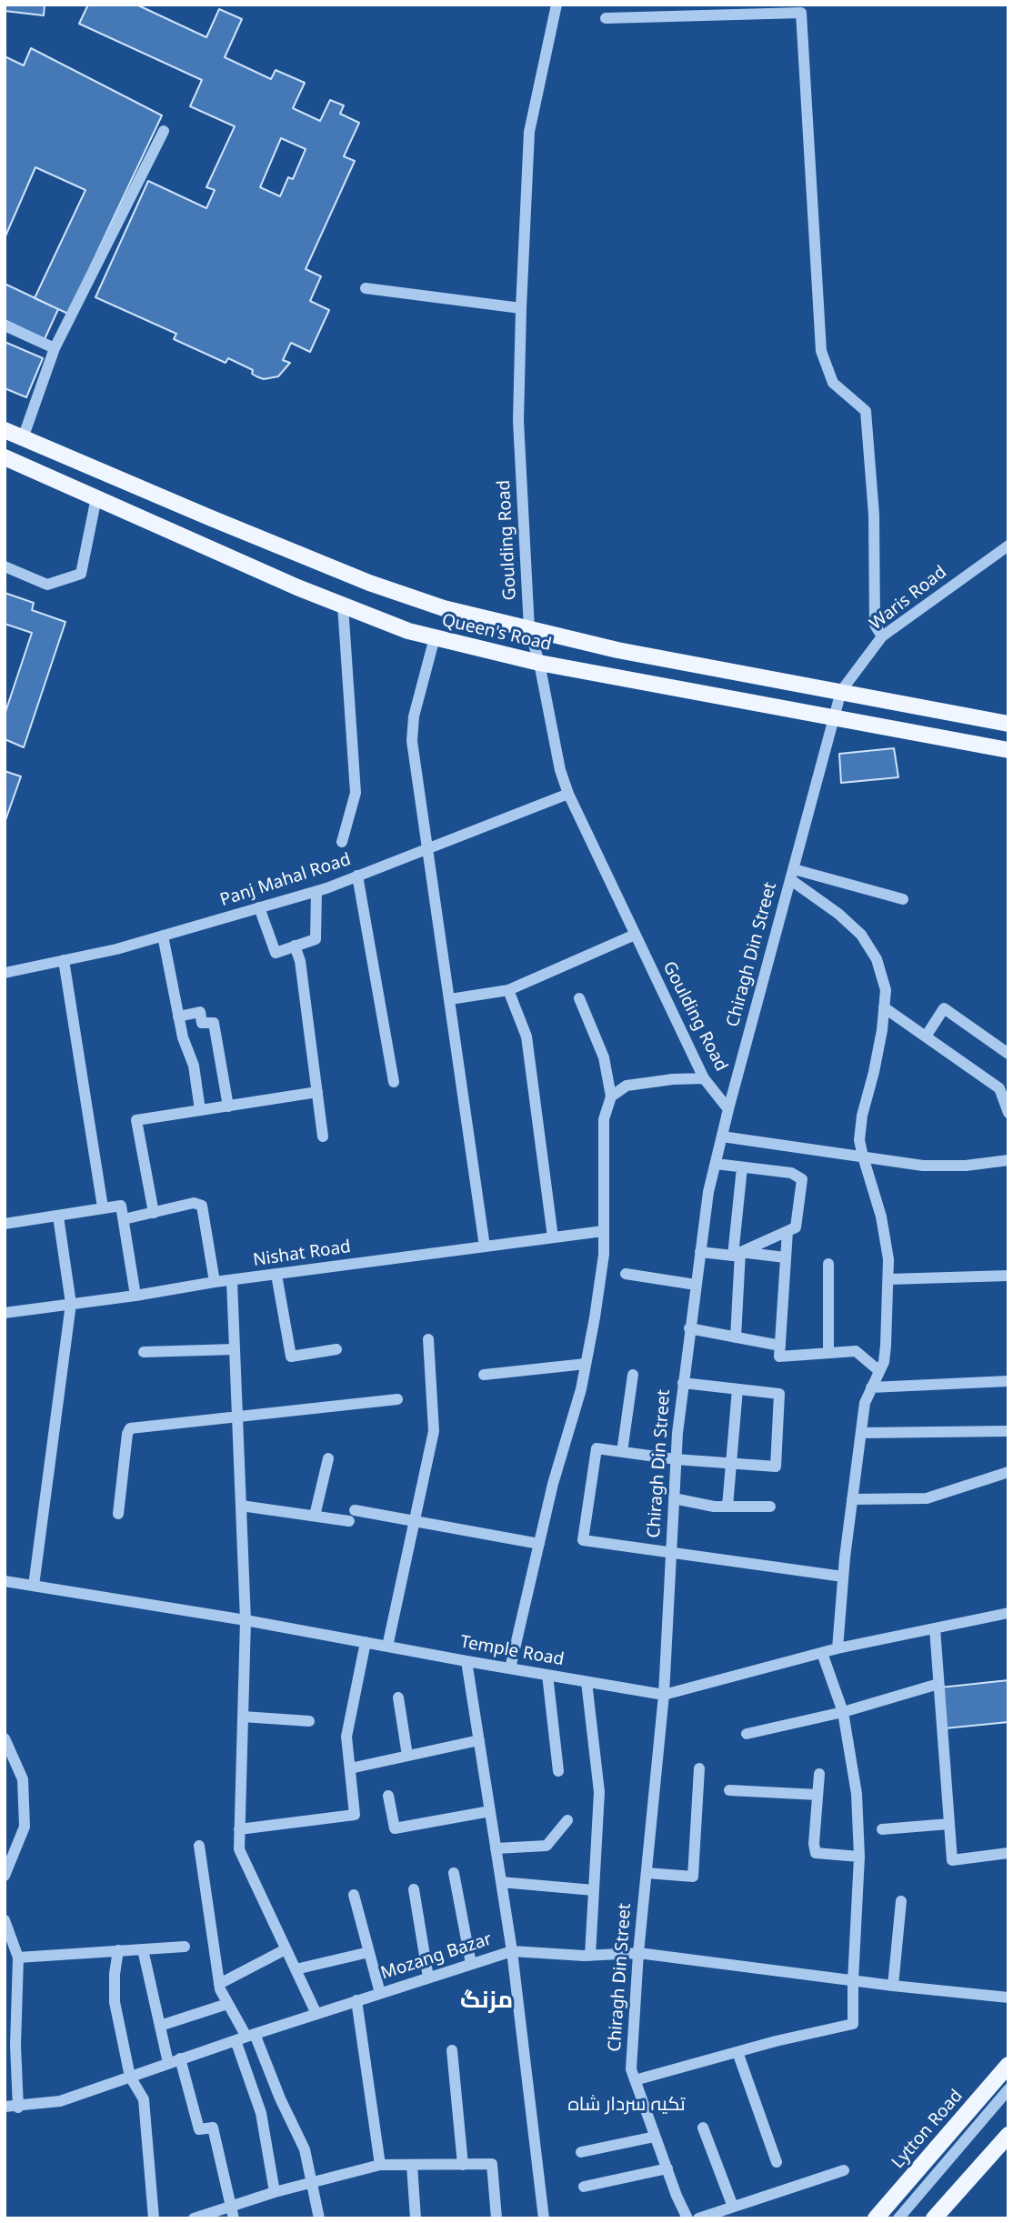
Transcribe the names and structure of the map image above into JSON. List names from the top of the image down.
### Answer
{
  "streets": {
    "main road": ["Queen's Road", "Lytton Road"],
    "street": [
      "Goulding Road",
      "Waris Road",
      "Panj Mahal Road",
      "Chiragh Din Street",
      "Nishat Road",
      "Temple Road",
      "Mozang Bazar"
    ]
  },
  "crossings": [
    ["Goulding Road", "Queen's Road"],
    ["Goulding Road", "Panj Mahal Road"],
    ["Goulding Road", "Chiragh Din Street"],
    ["Waris Road", "Queen's Road"],
    ["Waris Road", "Chiragh Din Street"],
    ["Queen's Road", "Chiragh Din Street"],
    ["Chiragh Din Street", "Temple Road"],
    ["Chiragh Din Street", "Mozang Bazar"]
  ],
  "districts": ["مزنگ", "تکیہ سردار شاہ"]
}
